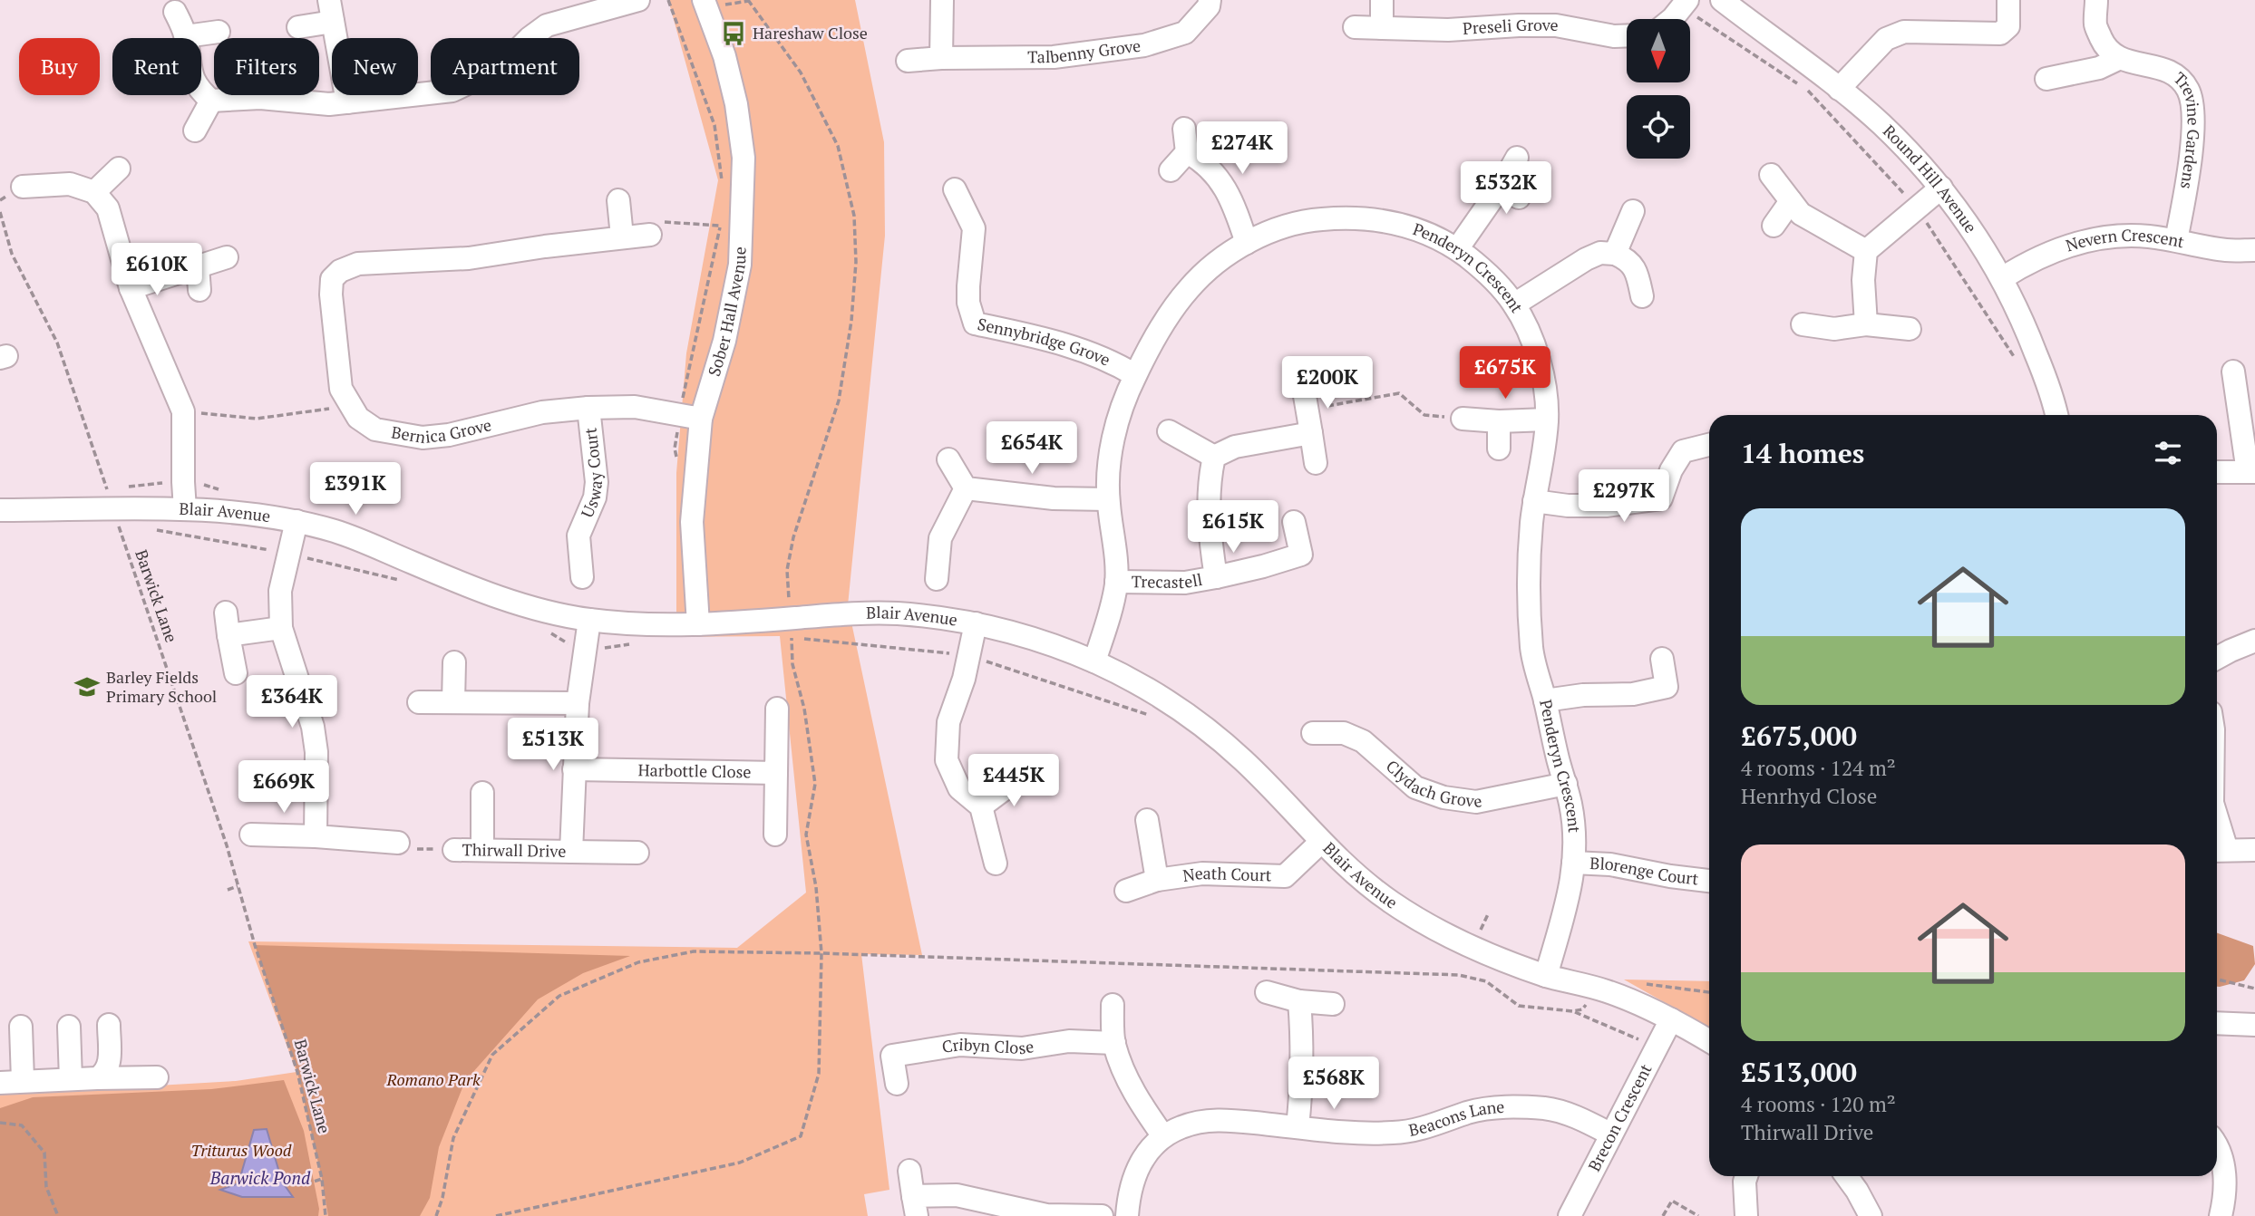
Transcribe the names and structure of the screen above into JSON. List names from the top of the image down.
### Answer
{
  "streets": {
    "street": [
      "Preseli Grove",
      "Talbenny Grove",
      "Trevine Gardens",
      "Round Hill Avenue",
      "Nevern Crescent",
      "Penderyn Crescent",
      "Sober Hall Avenue",
      "Sennybridge Grove",
      "Bernica Grove",
      "Usway Court",
      "Blair Avenue",
      "Trecastell",
      "Harbottle Close",
      "Clydach Grove",
      "Thirwall Drive",
      "Blorenge Court",
      "Neath Court",
      "Cribyn Close",
      "Brecon Crescent",
      "Beacons Lane"
    ],
    "path": ["Barwick Lane"]
  },
  "crossings": [
    ["Trevine Gardens", "Nevern Crescent"],
    ["Round Hill Avenue", "Nevern Crescent"],
    ["Penderyn Crescent", "Sennybridge Grove"],
    ["Penderyn Crescent", "Blair Avenue"],
    ["Penderyn Crescent", "Trecastell"],
    ["Penderyn Crescent", "Clydach Grove"],
    ["Penderyn Crescent", "Blorenge Court"],
    ["Sober Hall Avenue", "Bernica Grove"],
    ["Sober Hall Avenue", "Blair Avenue"],
    ["Bernica Grove", "Usway Court"],
    ["Blair Avenue", "Barwick Lane"],
    ["Blair Avenue", "Thirwall Drive"],
    ["Blair Avenue", "Neath Court"],
    ["Blair Avenue", "Brecon Crescent"],
    ["Harbottle Close", "Thirwall Drive"],
    ["Brecon Crescent", "Beacons Lane"]
  ],
  "water": ["Barwick Pond"],
  "parks": ["Romano Park", "Triturus Wood"],
  "places": {
    "bus stop": ["Hareshaw Close"],
    "school or university": ["Barley Fields Primary School"]
  },
  "north": "bottom",
  "page": {
    "chip": [
      "Buy",
      "Rent",
      "Filters",
      "New",
      "Apartment"
    ],
    "price": [
      "£274K",
      "£532K",
      "£610K",
      "£675K",
      "£200K",
      "£654K",
      "£391K",
      "£297K",
      "£615K",
      "£364K",
      "£513K",
      "£445K",
      "£669K",
      "£568K"
    ],
    "heading": "14 homes",
    "list": [
      {
        "name": "£675,000",
        "note": "4 rooms · 124 m² · Henrhyd Close"
      },
      {
        "name": "£513,000",
        "note": "4 rooms · 120 m² · Thirwall Drive"
      }
    ]
  }
}
